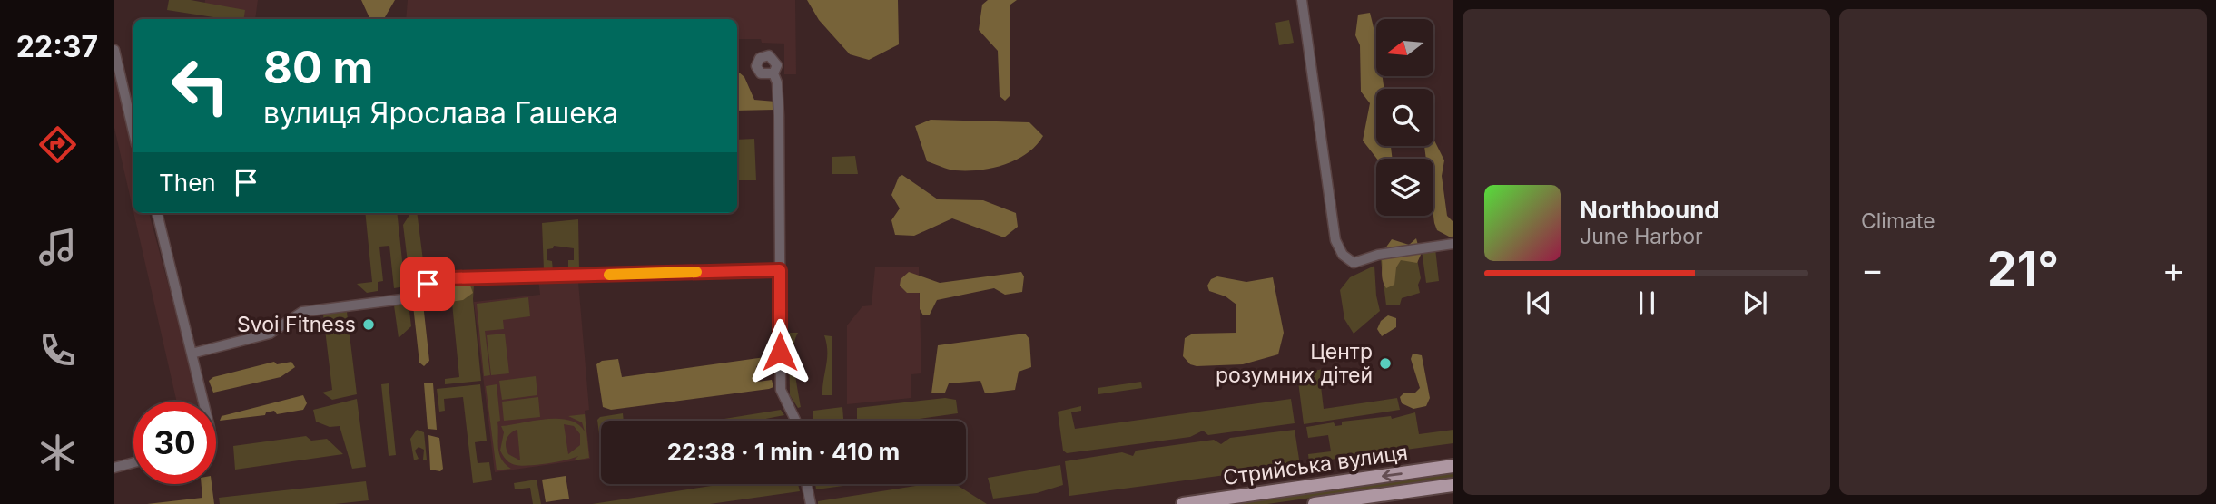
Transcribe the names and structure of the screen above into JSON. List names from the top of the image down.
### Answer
{
  "streets": {
    "main road": ["Стрийська вулиця"]
  },
  "places": ["Svoi Fitness", "Центр розумних дітей"],
  "north": "left",
  "page": {
    "tabs": "22:37",
    "tile": "Climate",
    "turn": ["80 m", "вулиця Ярослава Гашека"],
    "then": "Then",
    "song": ["Northbound", "June Harbor"],
    "heat": ["−", "21°", "+"],
    "limit": "30",
    "trip": "22:38 · 1 min · 410 m"
  }
}
